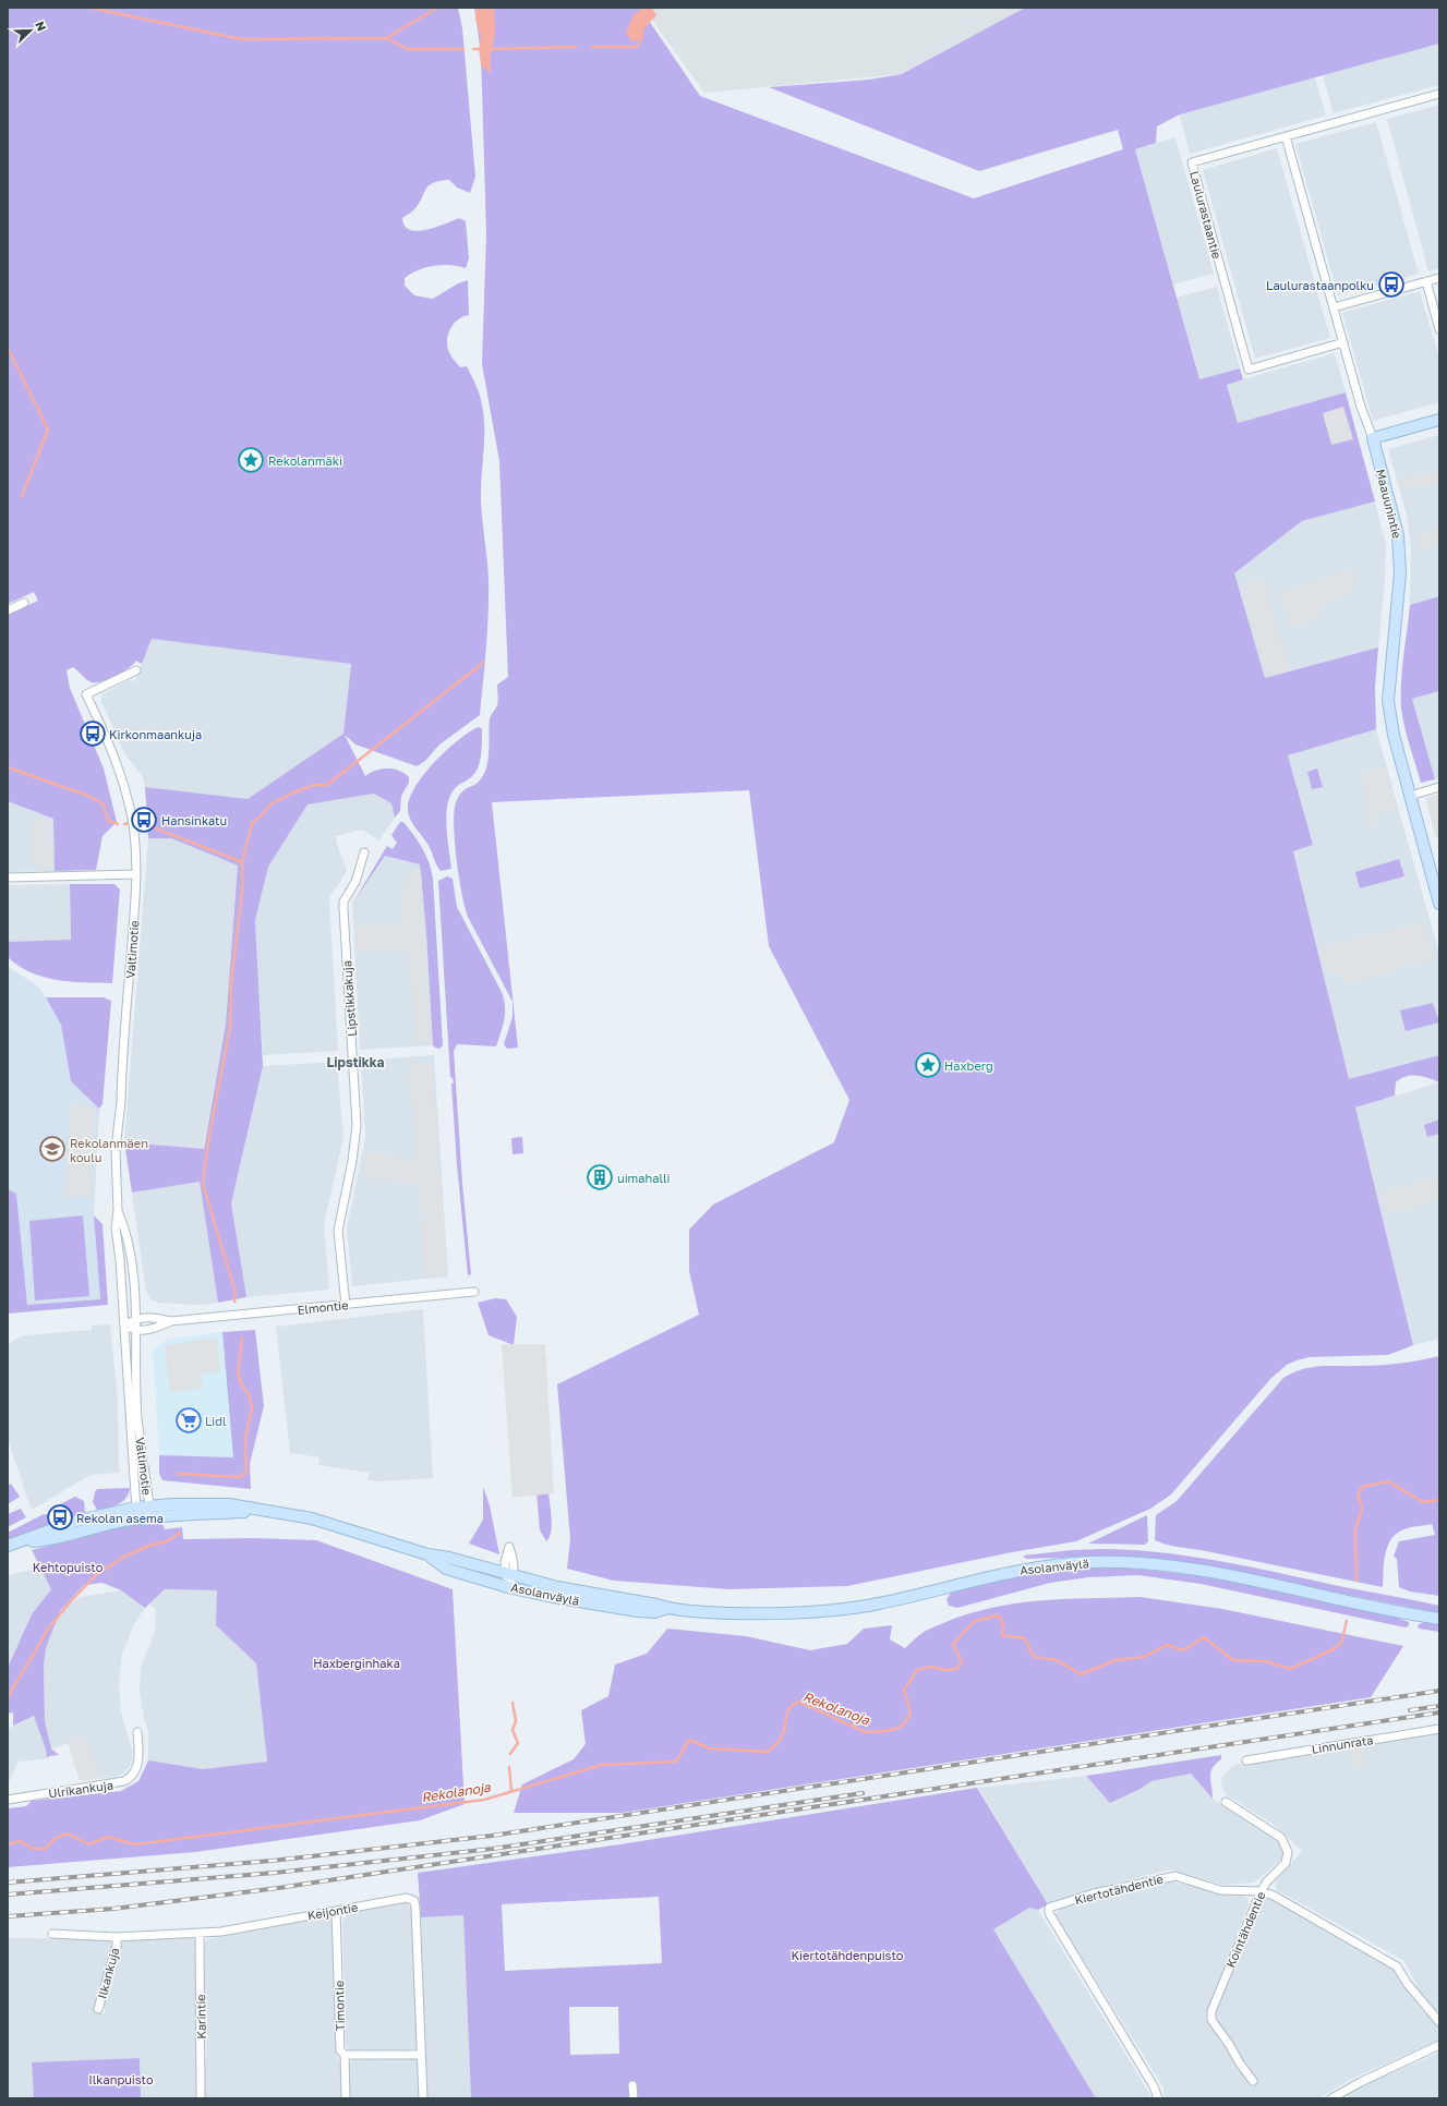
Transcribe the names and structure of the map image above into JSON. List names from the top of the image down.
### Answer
{
  "streets": {
    "main road": ["Maauunintie", "Asolanväylä"],
    "street": [
      "Laulurastaantie",
      "Valtimotie",
      "Lipstikkakuja",
      "Elmontie",
      "Linnunrata",
      "Ulrikankuja",
      "Kiertotähdentie",
      "Keijontie",
      "Kointähdentie",
      "Ilkankuja",
      "Timontie",
      "Karintie"
    ]
  },
  "crossings": [
    ["Laulurastaantie", "Maauunintie"],
    ["Valtimotie", "Elmontie"],
    ["Valtimotie", "Asolanväylä"],
    ["Lipstikkakuja", "Elmontie"],
    ["Kiertotähdentie", "Kointähdentie"],
    ["Keijontie", "Ilkankuja"],
    ["Keijontie", "Timontie"],
    ["Keijontie", "Karintie"]
  ],
  "districts": ["Lipstikka"],
  "water": ["Rekolanoja"],
  "parks": [
    "Kehtopuisto",
    "Haxberginhaka",
    "Kiertotähdenpuisto",
    "Ilkanpuisto"
  ],
  "places": {
    "bus stop": [
      "Laulurastaanpolku",
      "Kirkonmaankuja",
      "Hansinkatu",
      "Rekolan asema"
    ],
    "place": ["Rekolanmäki", "Haxberg"],
    "school or university": ["Rekolanmäen koulu"],
    "building": ["uimahalli"],
    "supermarket": ["Lidl"]
  },
  "north": "top right"
}
